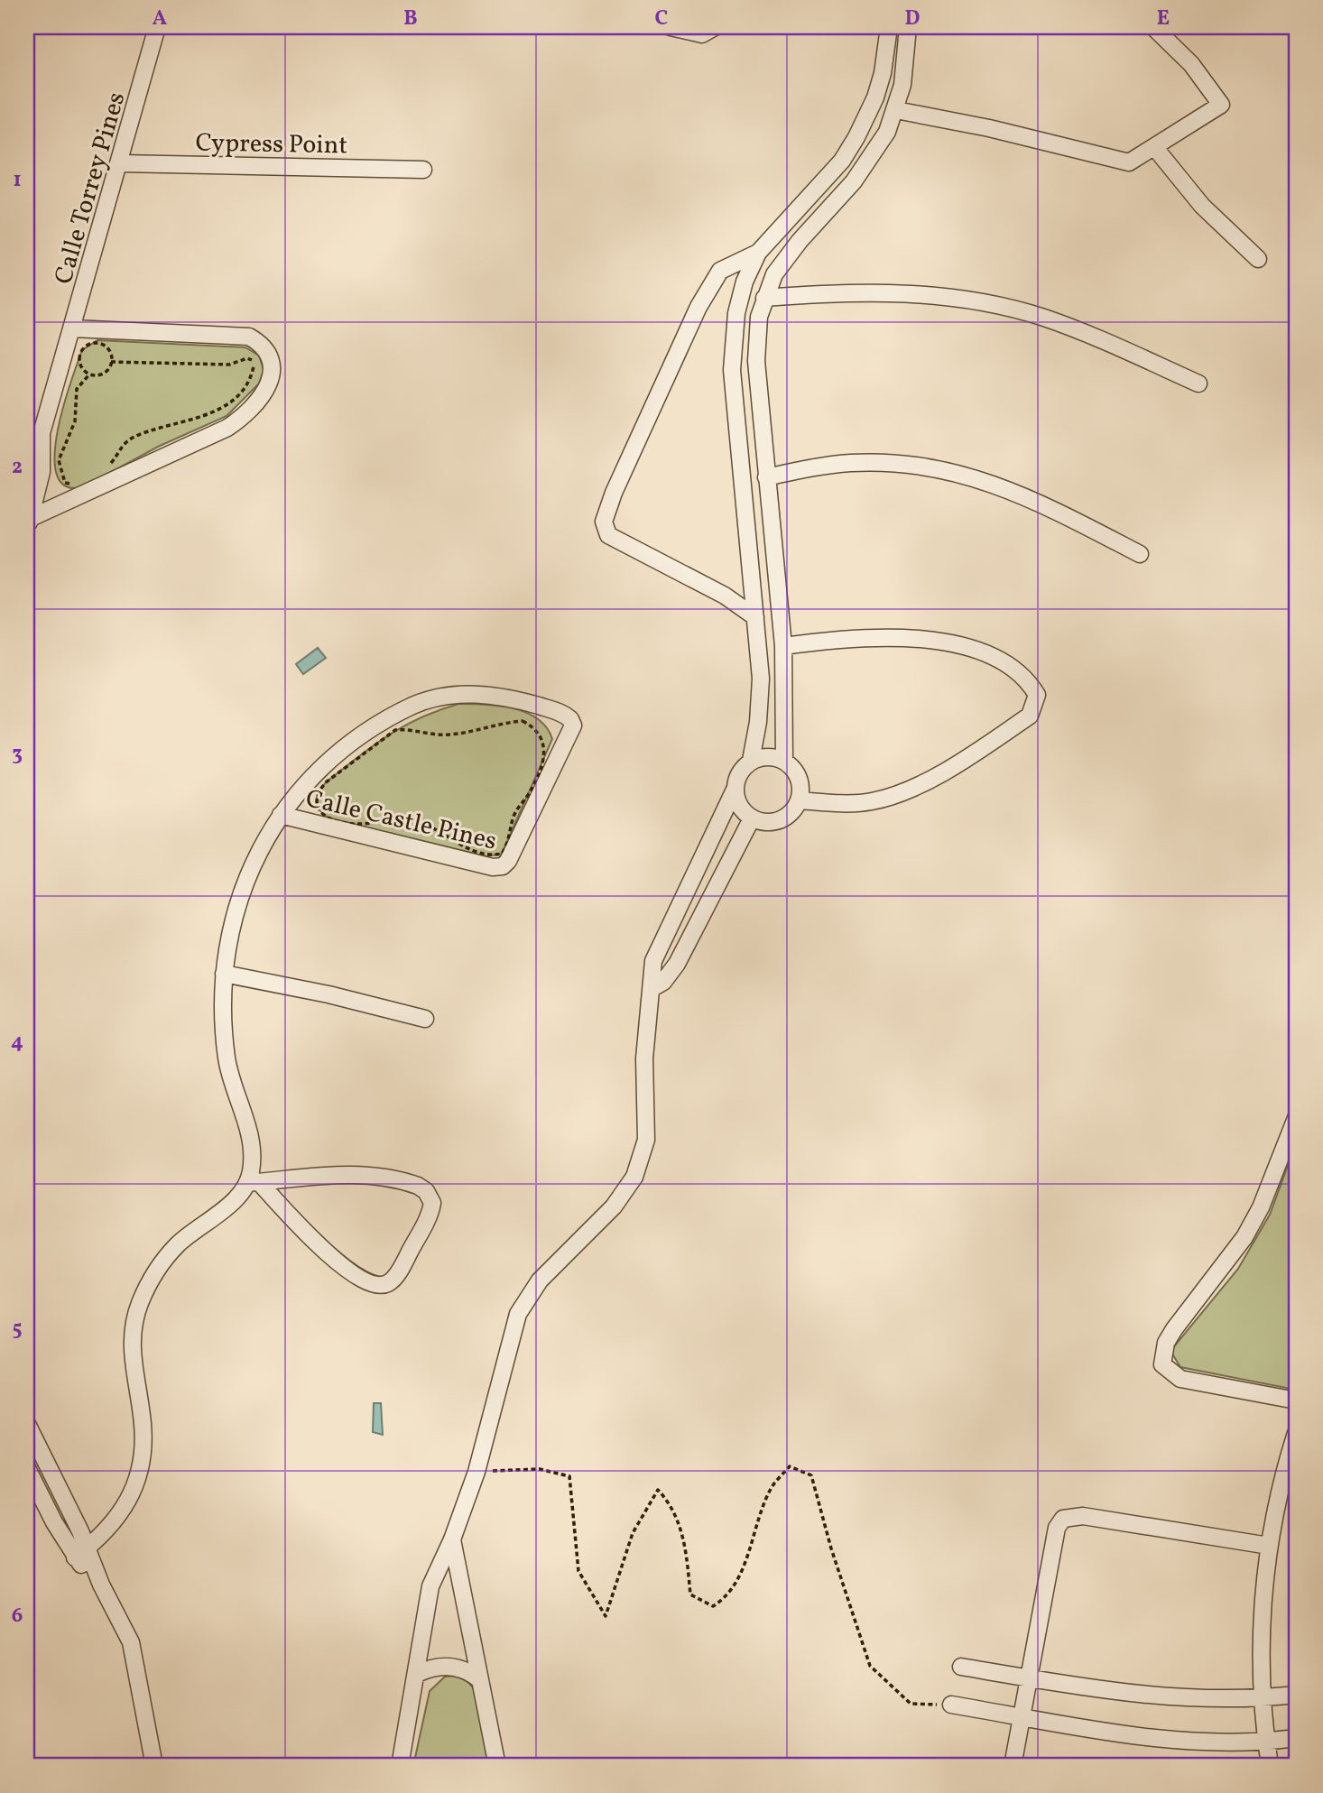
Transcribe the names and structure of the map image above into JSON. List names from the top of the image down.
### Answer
{
  "streets": {
    "street": ["Cypress Point", "Calle Torrey Pines", "Calle Castle Pines"]
  },
  "crossings": [
    ["Cypress Point", "Calle Torrey Pines"]
  ],
  "grid": {
    "columns": [
      "A",
      "B",
      "C",
      "D",
      "E"
    ],
    "rows": [
      "1",
      "2",
      "3",
      "4",
      "5",
      "6"
    ]
  }
}
